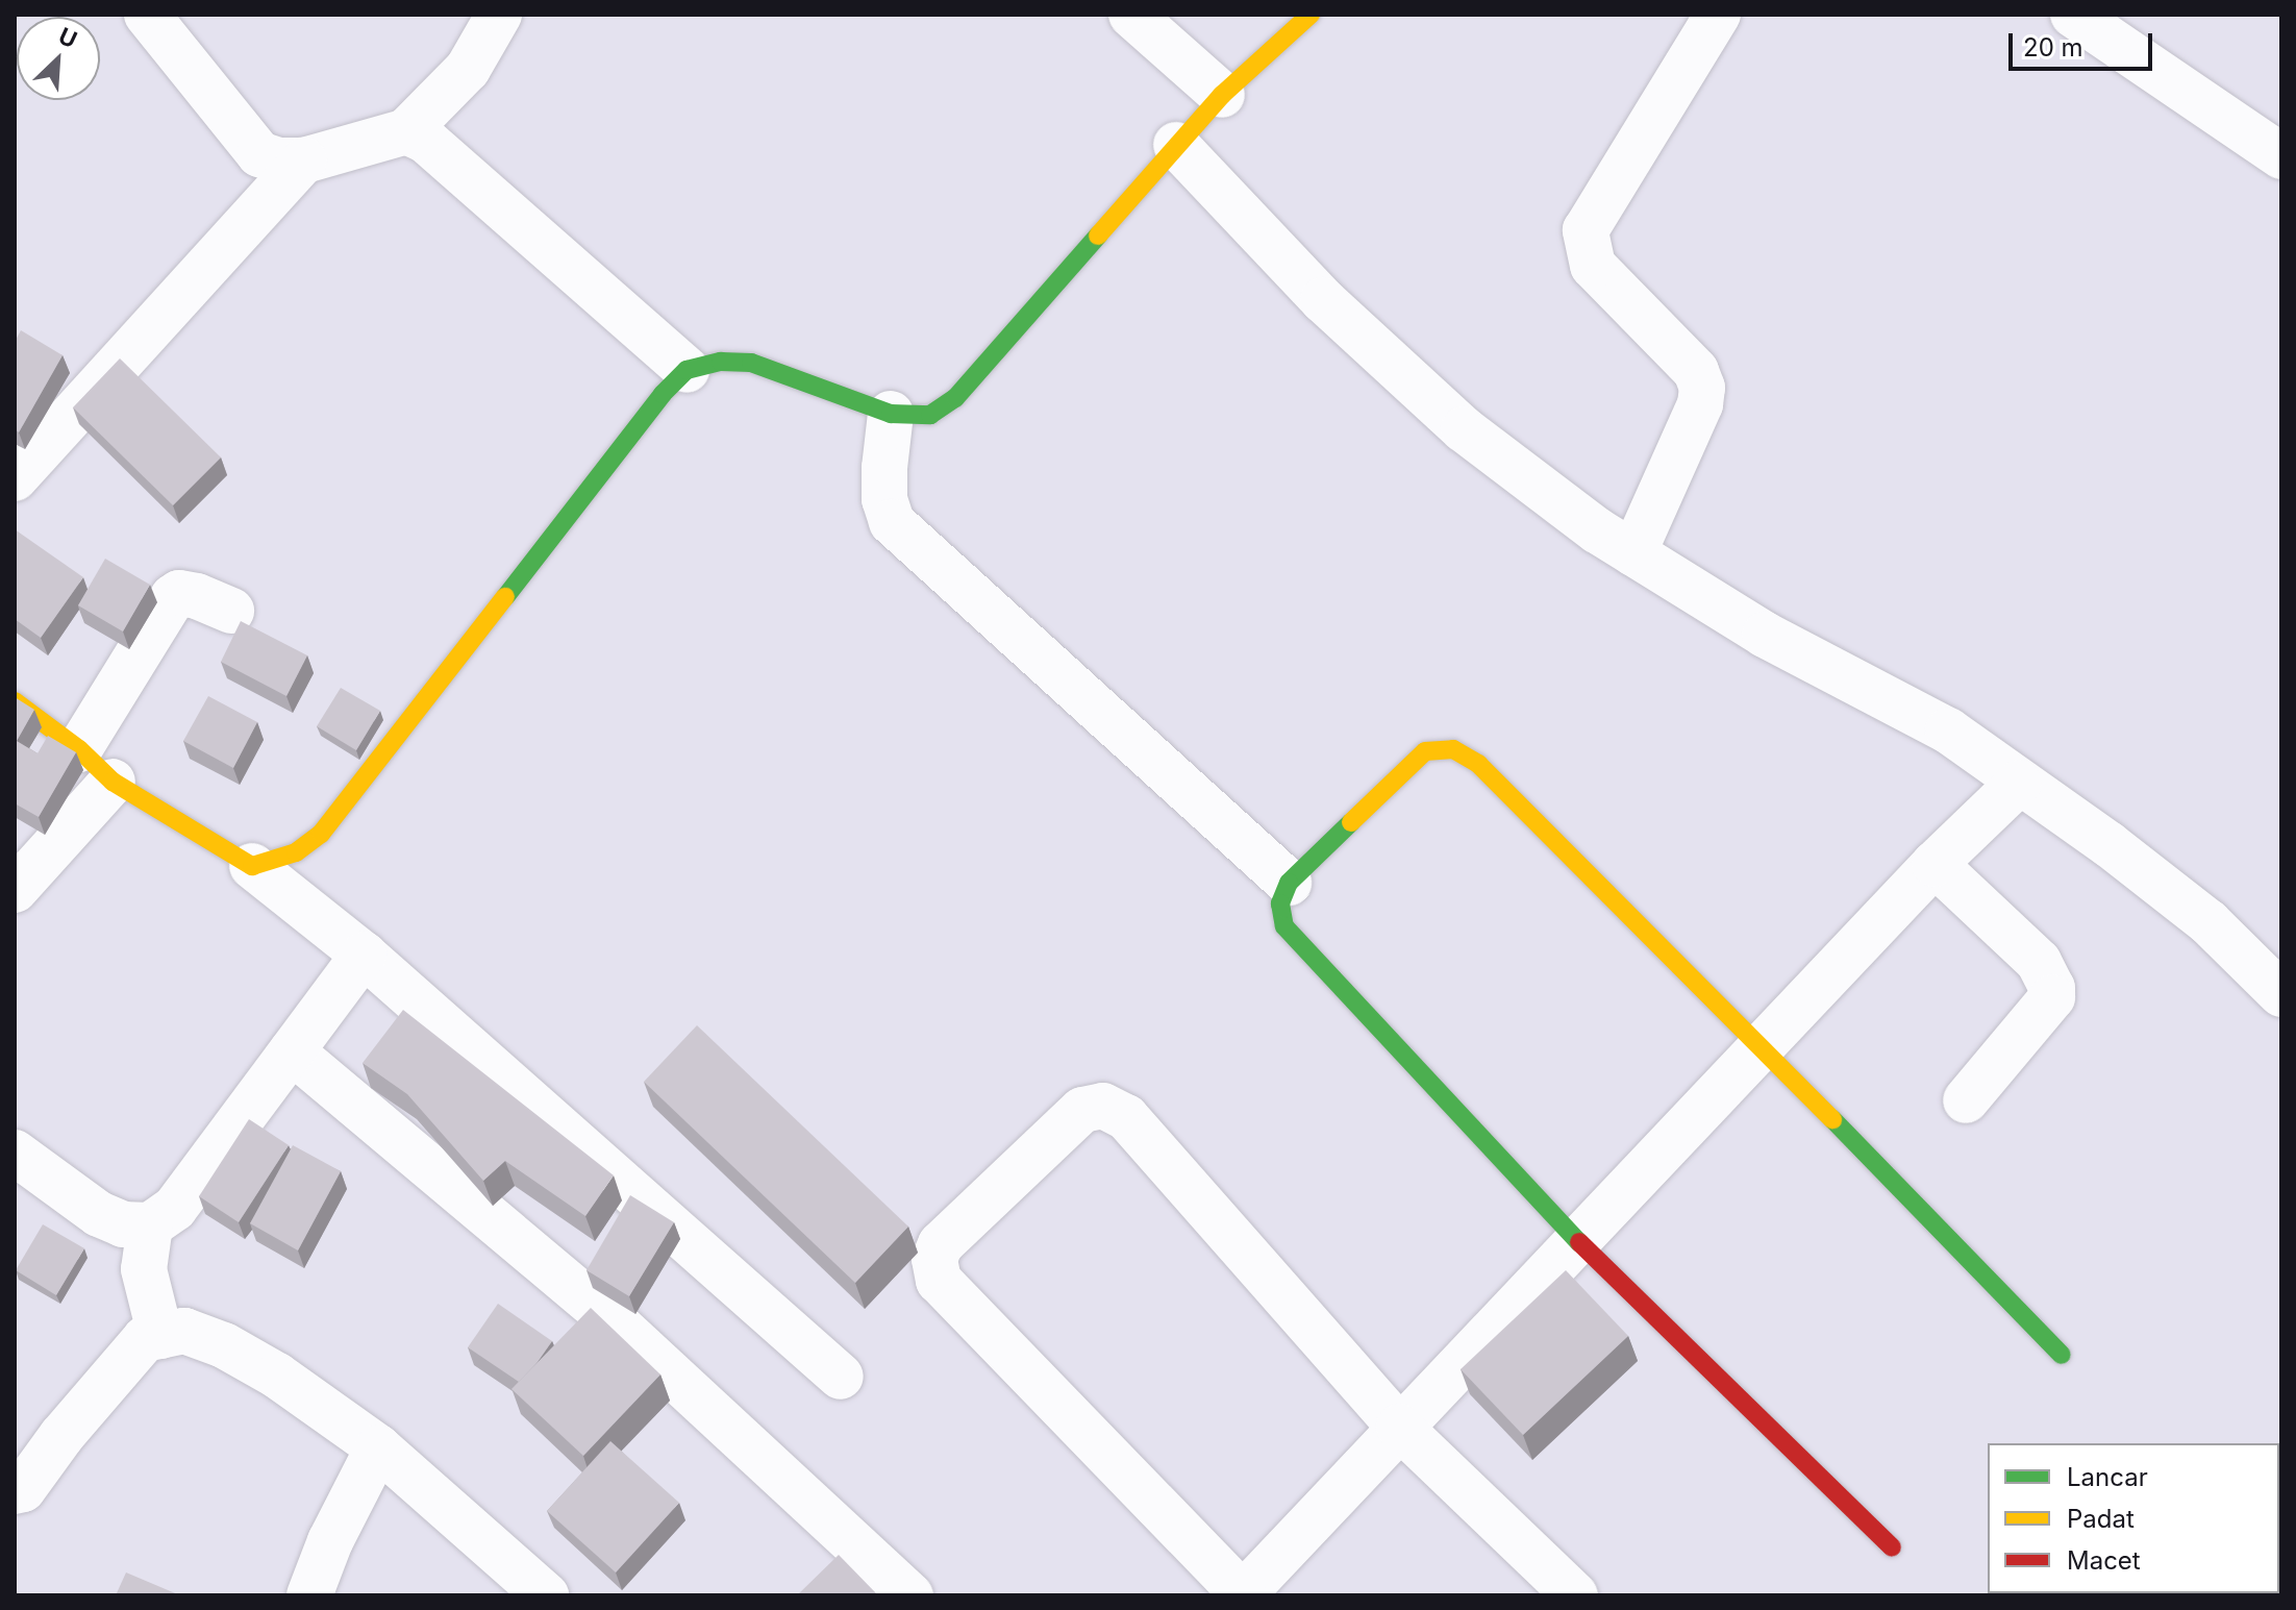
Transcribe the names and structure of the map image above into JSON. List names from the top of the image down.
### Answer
{
  "legend": ["Lancar", "Padat", "Macet"],
  "scale_bar": "20 m",
  "north": "top right"
}
